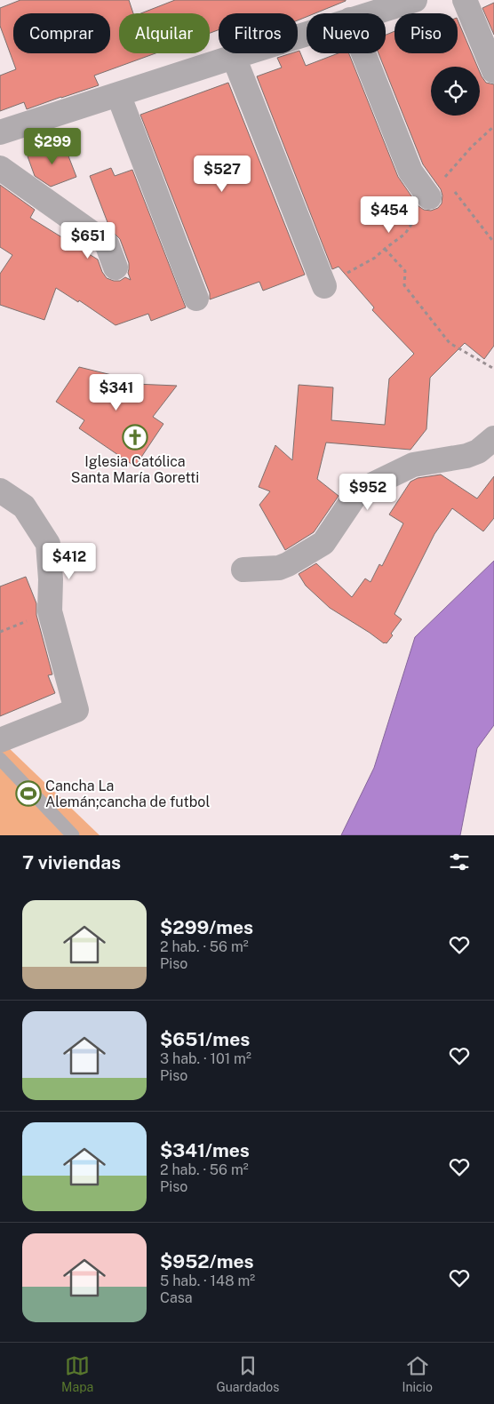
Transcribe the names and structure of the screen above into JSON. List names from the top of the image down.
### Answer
{
  "places": {
    "church": ["Iglesia Católica Santa María Goretti"],
    "sports": ["Cancha La Alemán;cancha de futbol"]
  },
  "page": {
    "chip": [
      "Comprar",
      "Alquilar",
      "Filtros",
      "Nuevo",
      "Piso"
    ],
    "price": [
      "$299",
      "$527",
      "$454",
      "$651",
      "$341",
      "$952",
      "$412"
    ],
    "heading": "7 viviendas",
    "list": [
      {
        "name": "$299/mes",
        "note": "2 hab. · 56 m² · Piso"
      },
      {
        "name": "$651/mes",
        "note": "3 hab. · 101 m² · Piso"
      },
      {
        "name": "$341/mes",
        "note": "2 hab. · 56 m² · Piso"
      },
      {
        "name": "$952/mes",
        "note": "5 hab. · 148 m² · Casa"
      }
    ],
    "tabs": ["Mapa", "Guardados", "Inicio"]
  }
}
